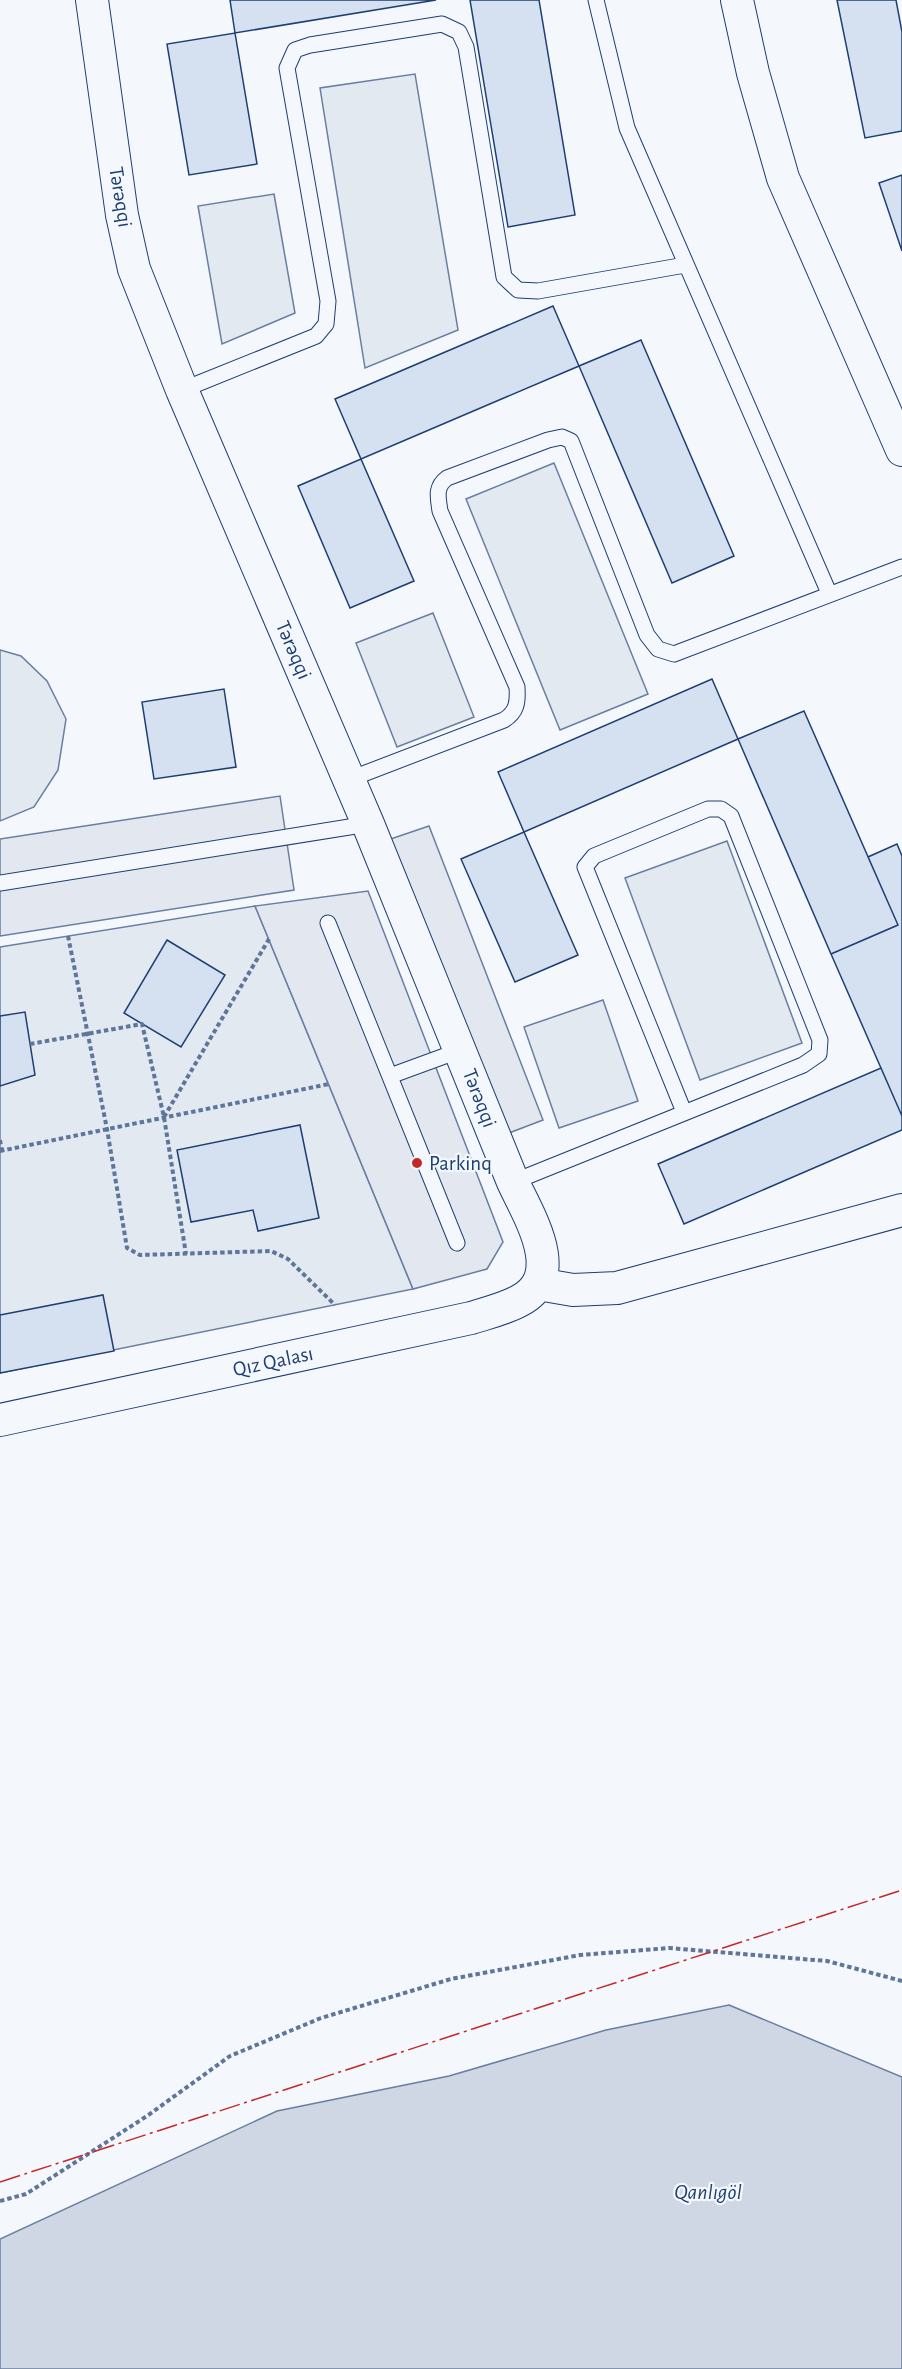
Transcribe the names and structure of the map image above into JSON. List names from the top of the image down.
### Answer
{
  "streets": {
    "street": ["Tərəqqi", "Qız Qalası"]
  },
  "crossings": [
    ["Tərəqqi", "Qız Qalası"]
  ],
  "water": ["Qanlıgöl"],
  "places": ["Parkinq"]
}
